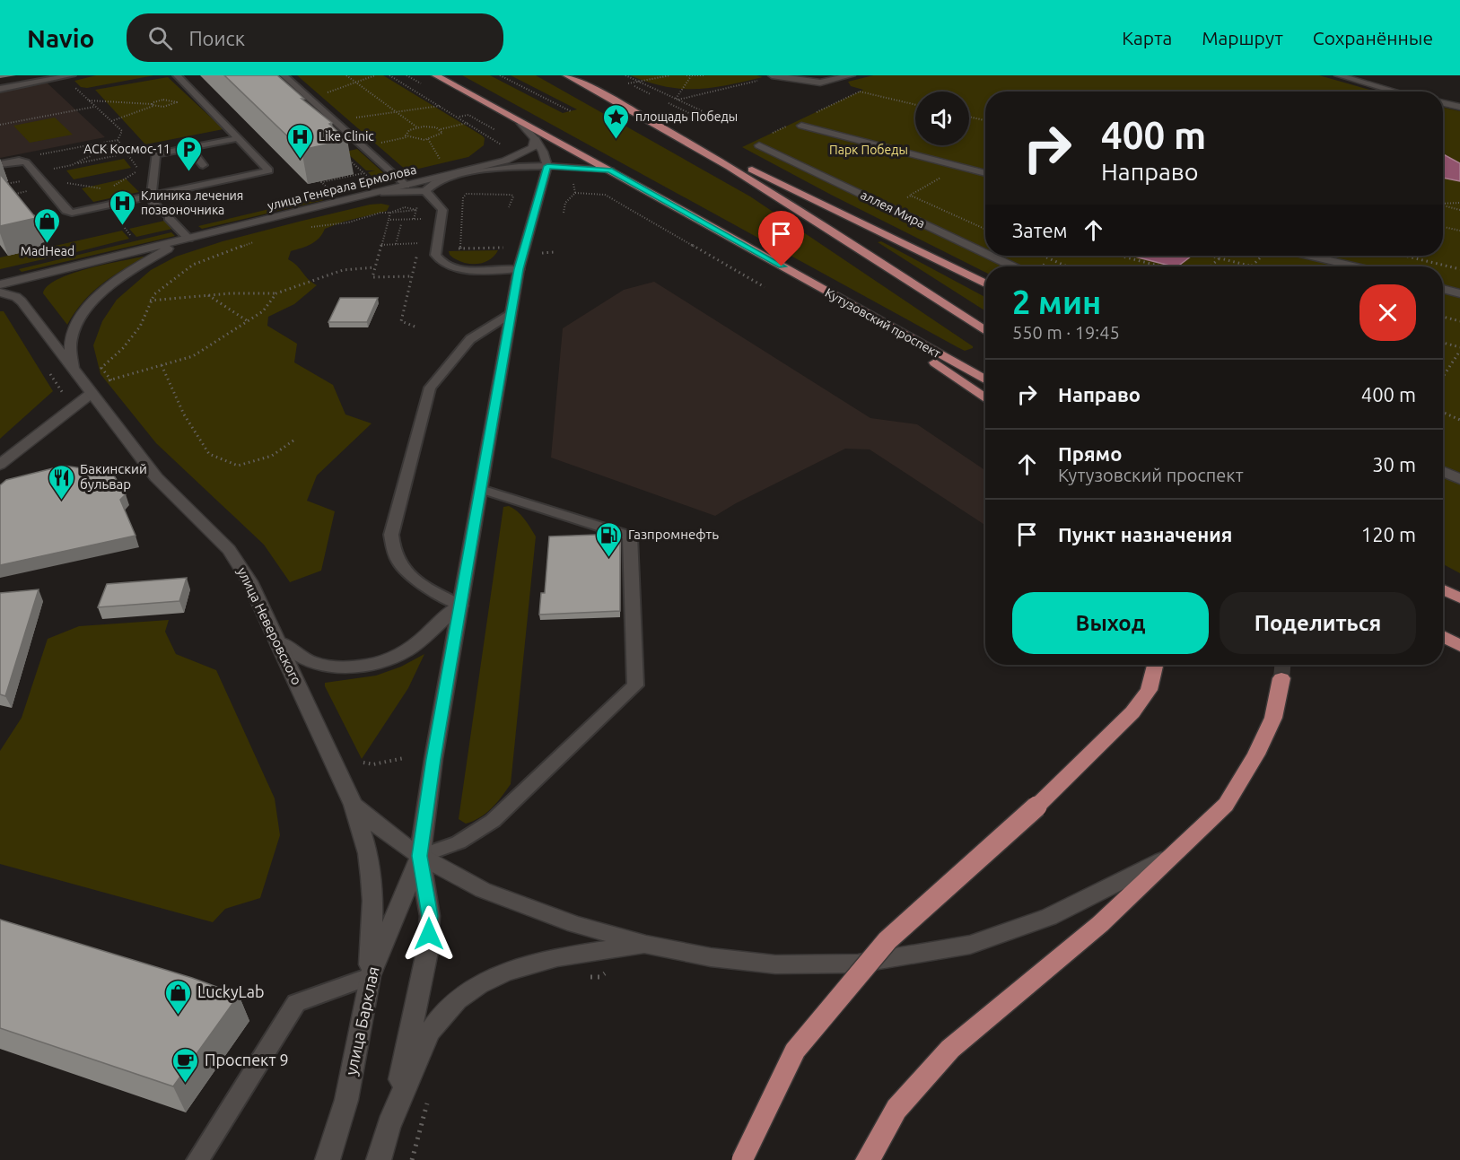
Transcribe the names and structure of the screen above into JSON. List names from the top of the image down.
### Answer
{
  "streets": {
    "main road": ["Кутузовский проспект"],
    "street": [
      "улица Генерала Ермолова",
      "аллея Мира",
      "улица Неверовского",
      "улица Барклая"
    ]
  },
  "crossings": [
    ["улица Неверовского", "улица Барклая"]
  ],
  "parks": ["Парк Победы"],
  "places": {
    "place": ["площадь Победы"],
    "hospital": ["Like Clinic", "Клиника лечения позвоночника"],
    "parking": ["АСК Космос-11"],
    "shop": ["MadHead", "LuckyLab"],
    "restaurant": ["Бакинский бульвар"],
    "fuel station": ["Газпромнефть"],
    "cafe": ["Проспект 9"]
  },
  "page": {
    "header": "Navio",
    "search": "Поиск",
    "nav": ["Карта", "Маршрут", "Сохранённые"],
    "turn": ["400 m", "Направо"],
    "then": "Затем",
    "heading": ["2 мин", "550 m · 19:45"],
    "list": [
      {
        "name": "Направо",
        "value": "400 m"
      },
      {
        "name": "Прямо",
        "note": "Кутузовский проспект",
        "value": "30 m"
      },
      {
        "name": "Пункт назначения",
        "value": "120 m"
      }
    ],
    "buttons": ["Выход", "Поделиться"]
  }
}
